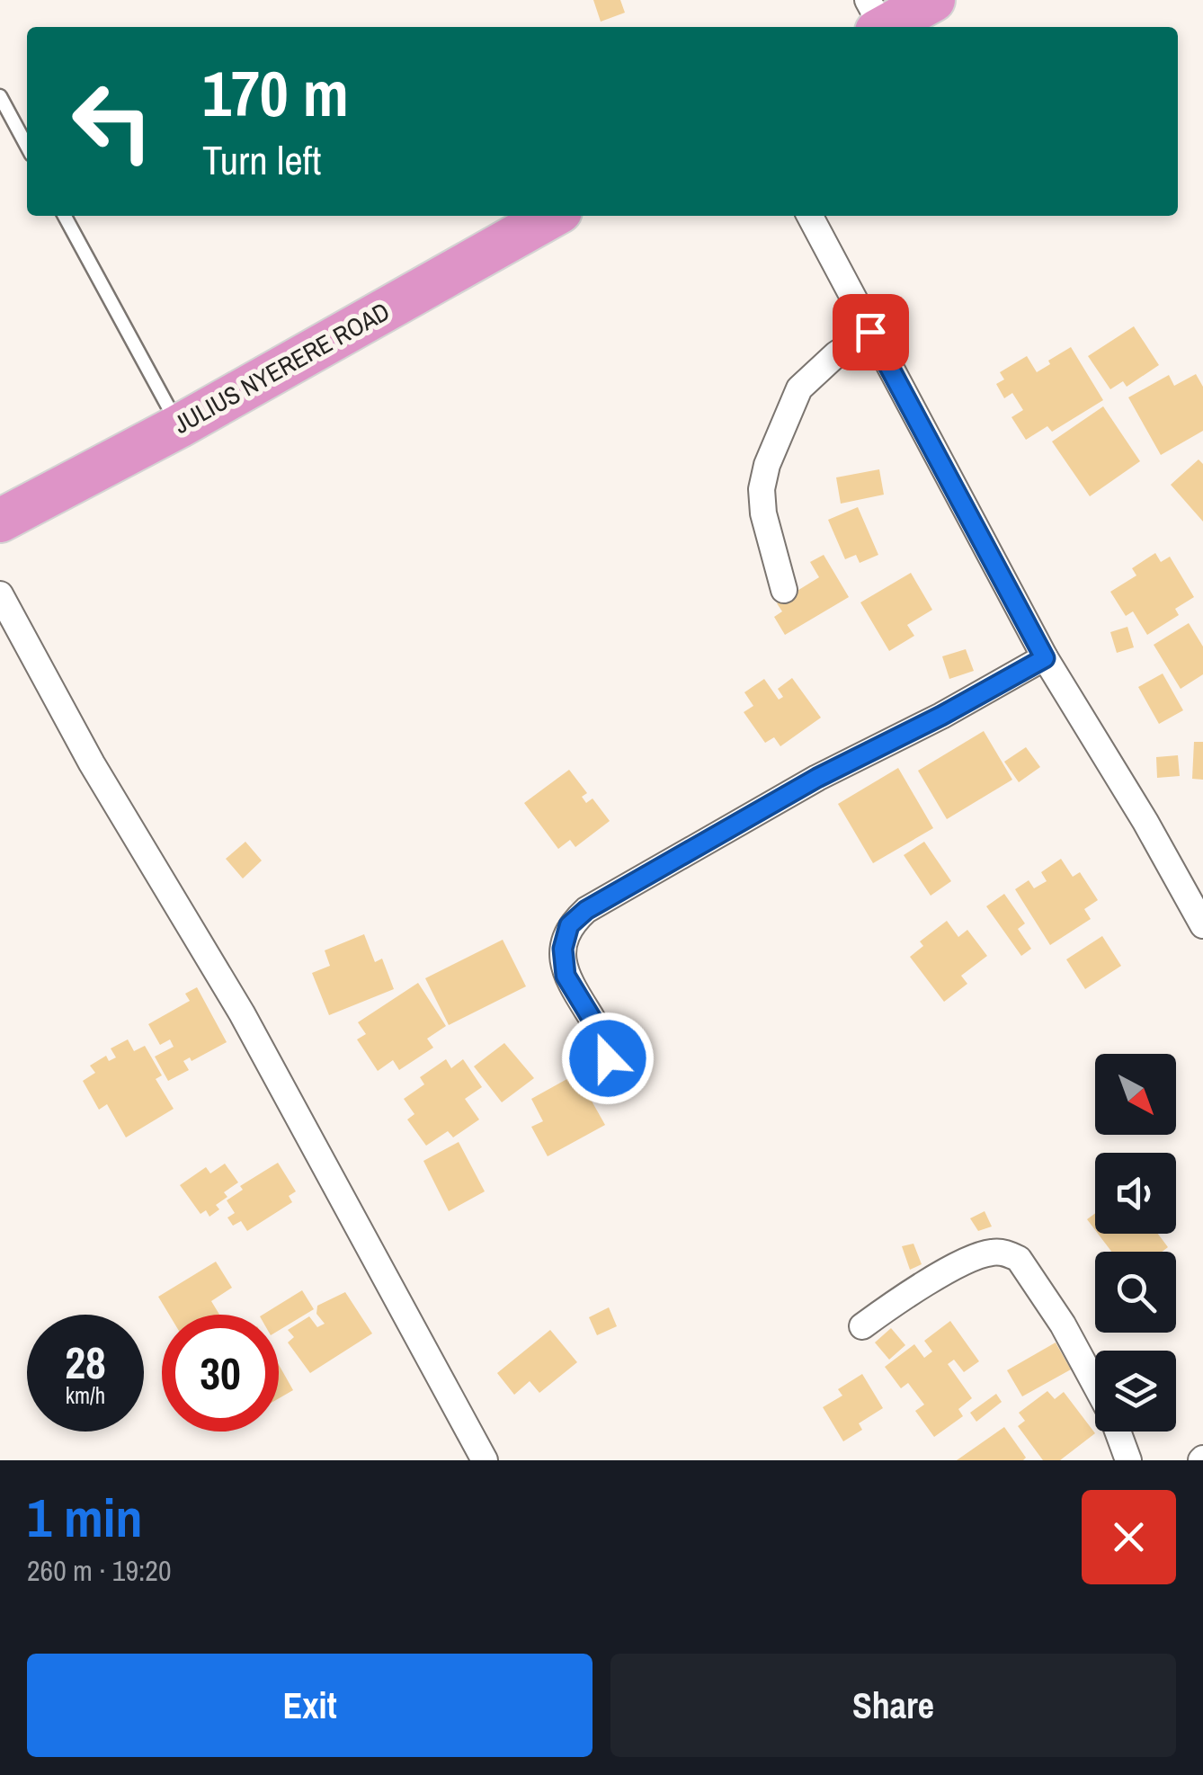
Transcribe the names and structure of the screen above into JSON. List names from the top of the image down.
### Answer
{
  "streets": {
    "highway": ["JULIUS NYERERE ROAD"]
  },
  "north": "bottom right",
  "page": {
    "turn": ["170 m", "Turn left"],
    "speed": "28 km/h",
    "limit": "30",
    "heading": ["1 min", "260 m · 19:20"],
    "buttons": ["Exit", "Share"]
  }
}
